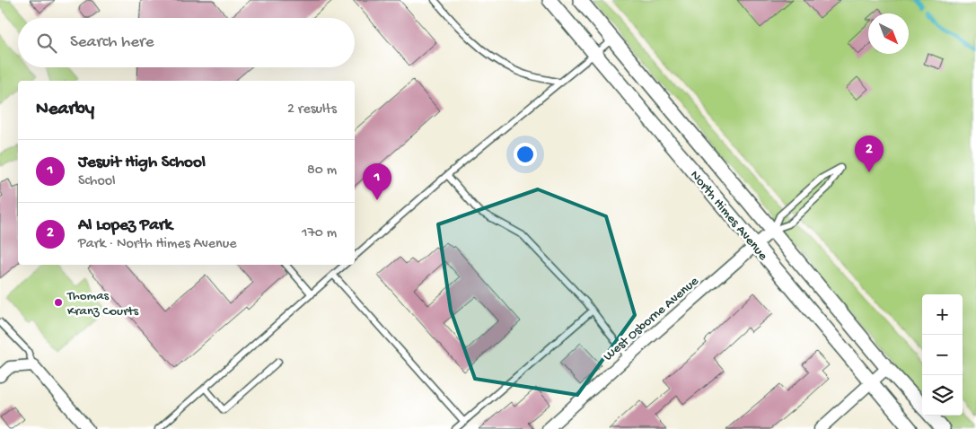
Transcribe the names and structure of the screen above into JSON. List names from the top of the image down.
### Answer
{
  "streets": {
    "street": ["North Himes Avenue", "West Osborne Avenue"]
  },
  "crossings": [
    ["North Himes Avenue", "West Osborne Avenue"]
  ],
  "places": ["Thomas Kranz Courts"],
  "north": "bottom right",
  "page": {
    "search": "Search here",
    "heading": ["Nearby", "2 results"],
    "pins": ["2", "1"],
    "list": [
      {
        "mark": "1",
        "name": "Jesuit High School",
        "note": "School",
        "value": "80 m"
      },
      {
        "mark": "2",
        "name": "Al Lopez Park",
        "note": "Park · North Himes Avenue",
        "value": "170 m"
      }
    ],
    "map_buttons": ["+", "−"]
  }
}
